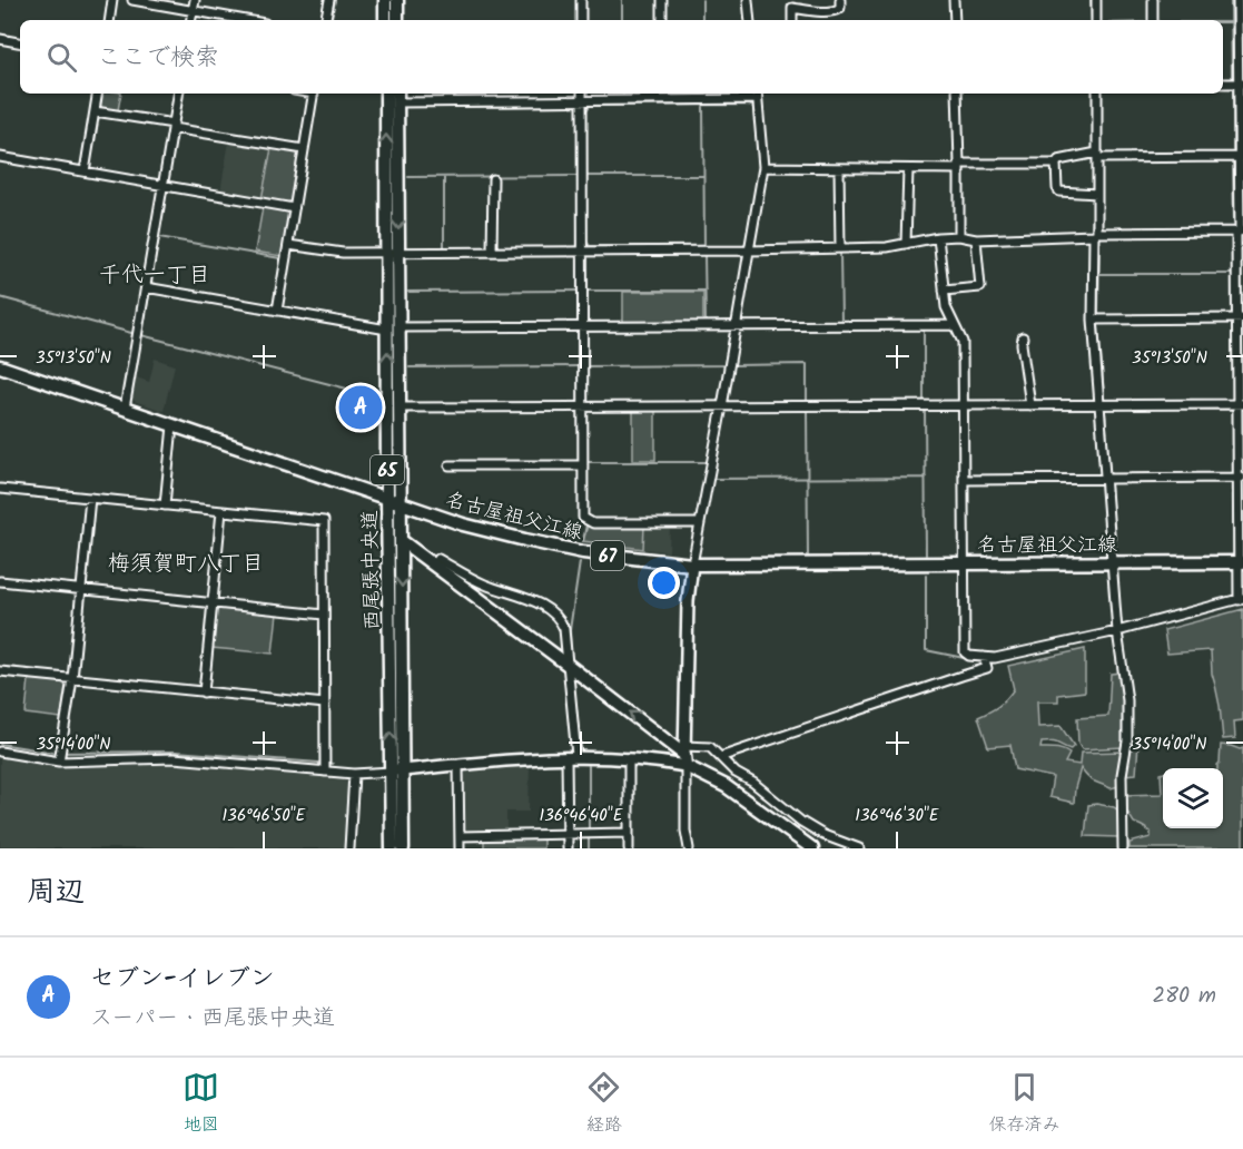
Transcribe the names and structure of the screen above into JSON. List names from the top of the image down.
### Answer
{
  "streets": {
    "main road": [
      "65",
      "名古屋祖父江線",
      "67",
      "西尾張中央道"
    ]
  },
  "crossings": [
    ["名古屋祖父江線", "西尾張中央道"]
  ],
  "districts": ["千代一丁目", "梅須賀町八丁目"],
  "page": {
    "search": "ここで検索",
    "pins": "A",
    "heading": "周辺",
    "list": [
      {
        "mark": "A",
        "name": "セブン-イレブン",
        "note": "スーパー · 西尾張中央道",
        "value": "280 m"
      }
    ],
    "nav": ["地図", "経路", "保存済み"]
  },
  "coordinates": [
    "35°13'50\"N",
    "35°14'00\"N",
    "136°46'50\"E",
    "136°46'40\"E",
    "136°46'30\"E"
  ]
}
